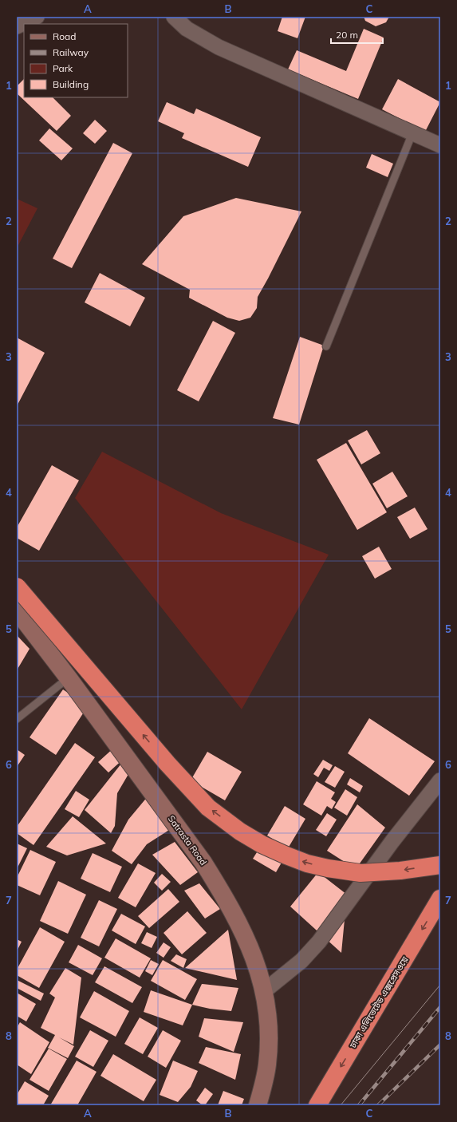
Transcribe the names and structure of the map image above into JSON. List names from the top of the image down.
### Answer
{
  "streets": {
    "highway": ["ঢাকা এলিভেটেড এক্সপ্রেসওয়ে"],
    "street": ["Satrasta Road"]
  },
  "one_way": ["ঢাকা এলিভেটেড এক্সপ্রেসওয়ে"],
  "legend": [
    "Road",
    "Railway",
    "Park",
    "Building"
  ],
  "scale_bar": "20 m",
  "grid": {
    "columns": ["A", "B", "C"],
    "rows": [
      "1",
      "2",
      "3",
      "4",
      "5",
      "6",
      "7",
      "8"
    ]
  }
}
